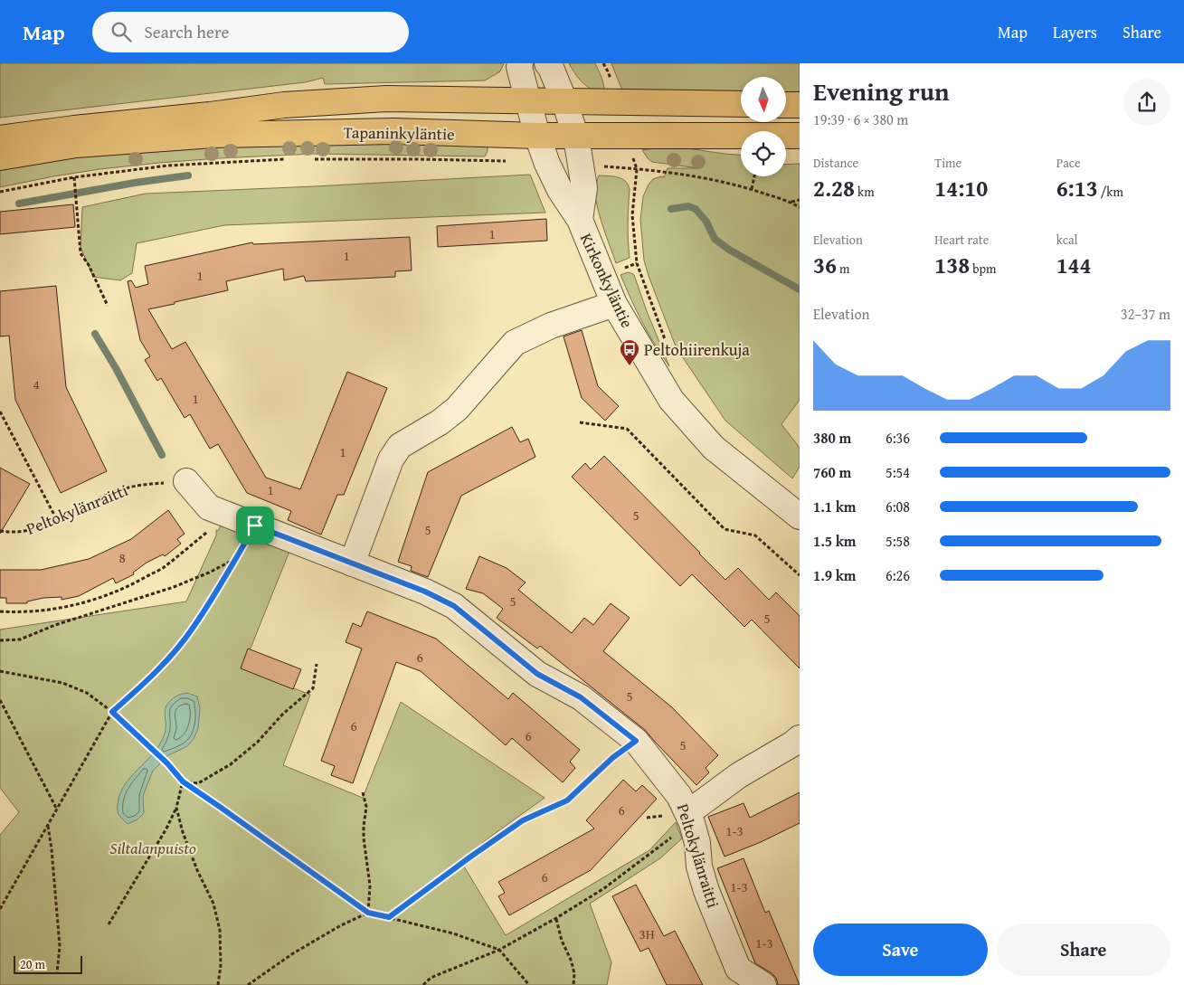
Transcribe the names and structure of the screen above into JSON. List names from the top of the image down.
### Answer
{
  "streets": {
    "main road": ["Tapaninkyläntie"],
    "street": ["Kirkonkyläntie", "Peltokylänraitti"]
  },
  "crossings": [
    ["Tapaninkyläntie", "Kirkonkyläntie"]
  ],
  "parks": ["Siltalanpuisto"],
  "places": {
    "bus stop": ["Peltohiirenkuja"]
  },
  "house_numbers": [
    "1",
    "1",
    "1",
    "4",
    "1",
    "1",
    "1",
    "5",
    "5",
    "8",
    "5",
    "5",
    "6",
    "5",
    "6",
    "6",
    "5",
    "6",
    "1-3",
    "6",
    "1-3",
    "3H",
    "1-3"
  ],
  "scale_bar": "20 m",
  "north": "bottom",
  "page": {
    "header": "Map",
    "search": "Search here",
    "nav": ["Map", "Layers", "Share"],
    "heading": ["Evening run", "19:39 · 6 × 380 m"],
    "stats": [
      ["Distance", "2.28 km"],
      ["Time", "14:10"],
      ["Pace", "6:13 /km"],
      ["Elevation", "36 m"],
      ["Heart rate", "138 bpm"],
      ["kcal", "144"]
    ],
    "chart": ["Elevation", "32–37 m"],
    "list": [
      {
        "name": "380 m",
        "note": "6:36"
      },
      {
        "name": "760 m",
        "note": "5:54"
      },
      {
        "name": "1.1 km",
        "note": "6:08"
      },
      {
        "name": "1.5 km",
        "note": "5:58"
      },
      {
        "name": "1.9 km",
        "note": "6:26"
      }
    ],
    "buttons": ["Save", "Share"],
    "scale": "20 m"
  }
}
